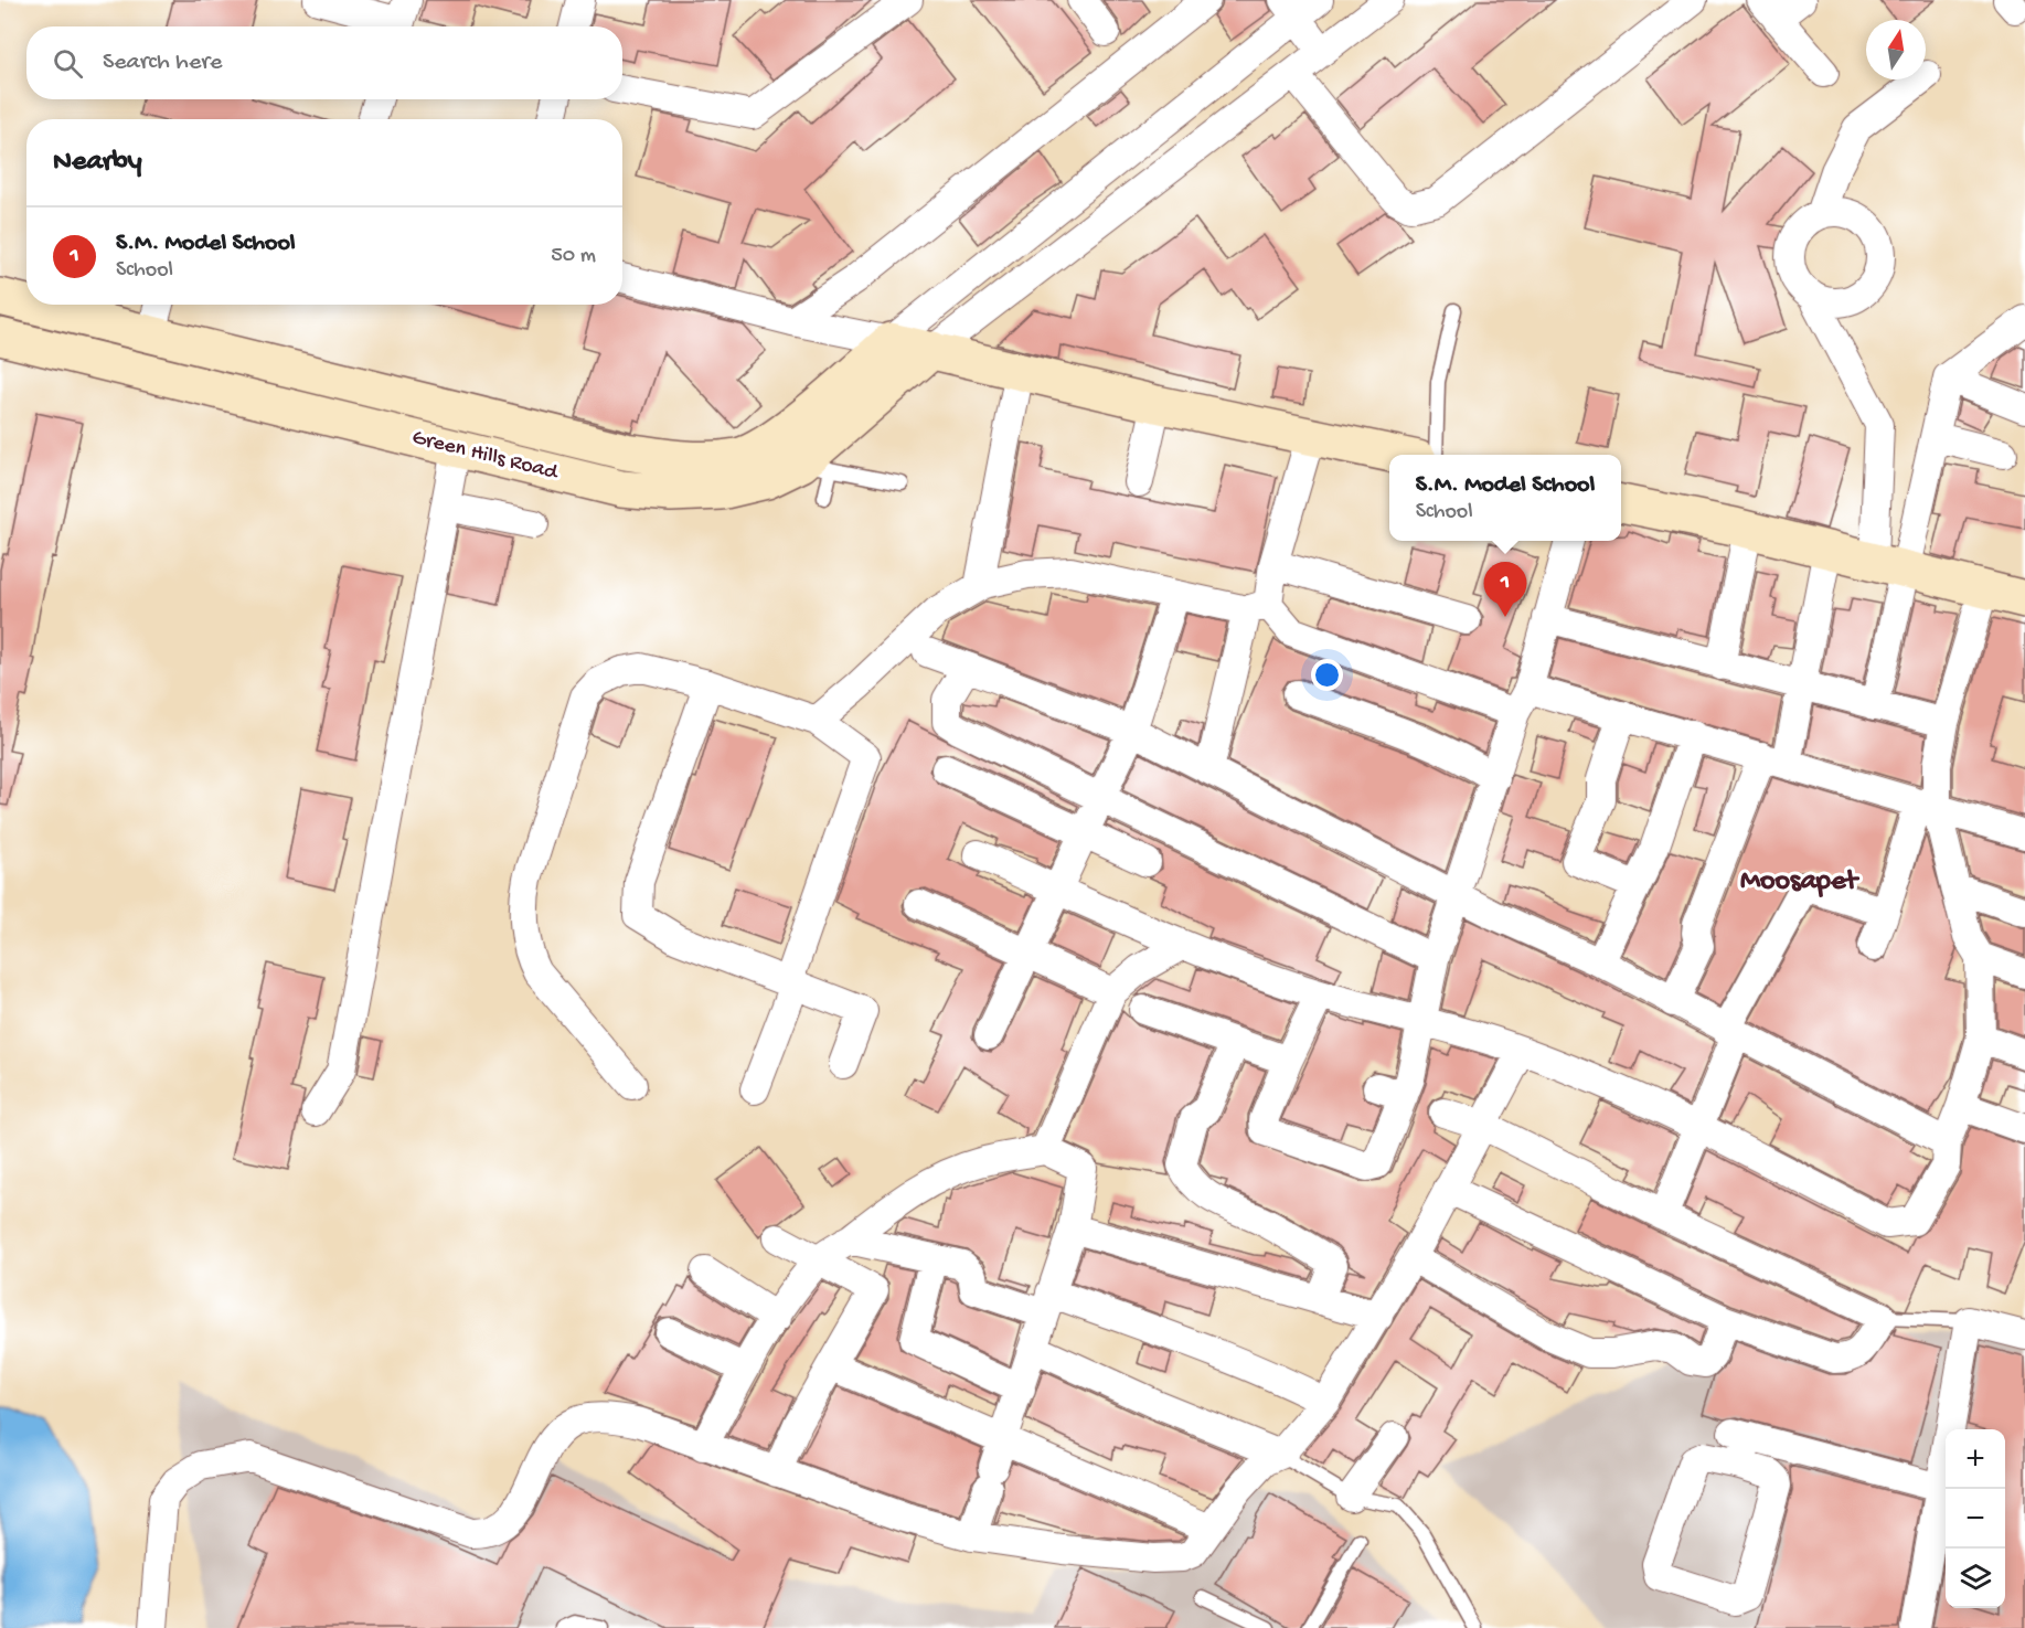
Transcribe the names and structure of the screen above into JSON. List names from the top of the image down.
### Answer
{
  "streets": {
    "street": ["Green Hills Road"]
  },
  "districts": ["Moosapet"],
  "north": "top",
  "page": {
    "search": "Search here",
    "heading": "Nearby",
    "list": [
      {
        "mark": "1",
        "name": "S.M. Model School",
        "note": "School",
        "value": "50 m"
      }
    ],
    "popup": ["S.M. Model School", "School"],
    "pins": "1",
    "map_buttons": ["+", "−"]
  }
}
